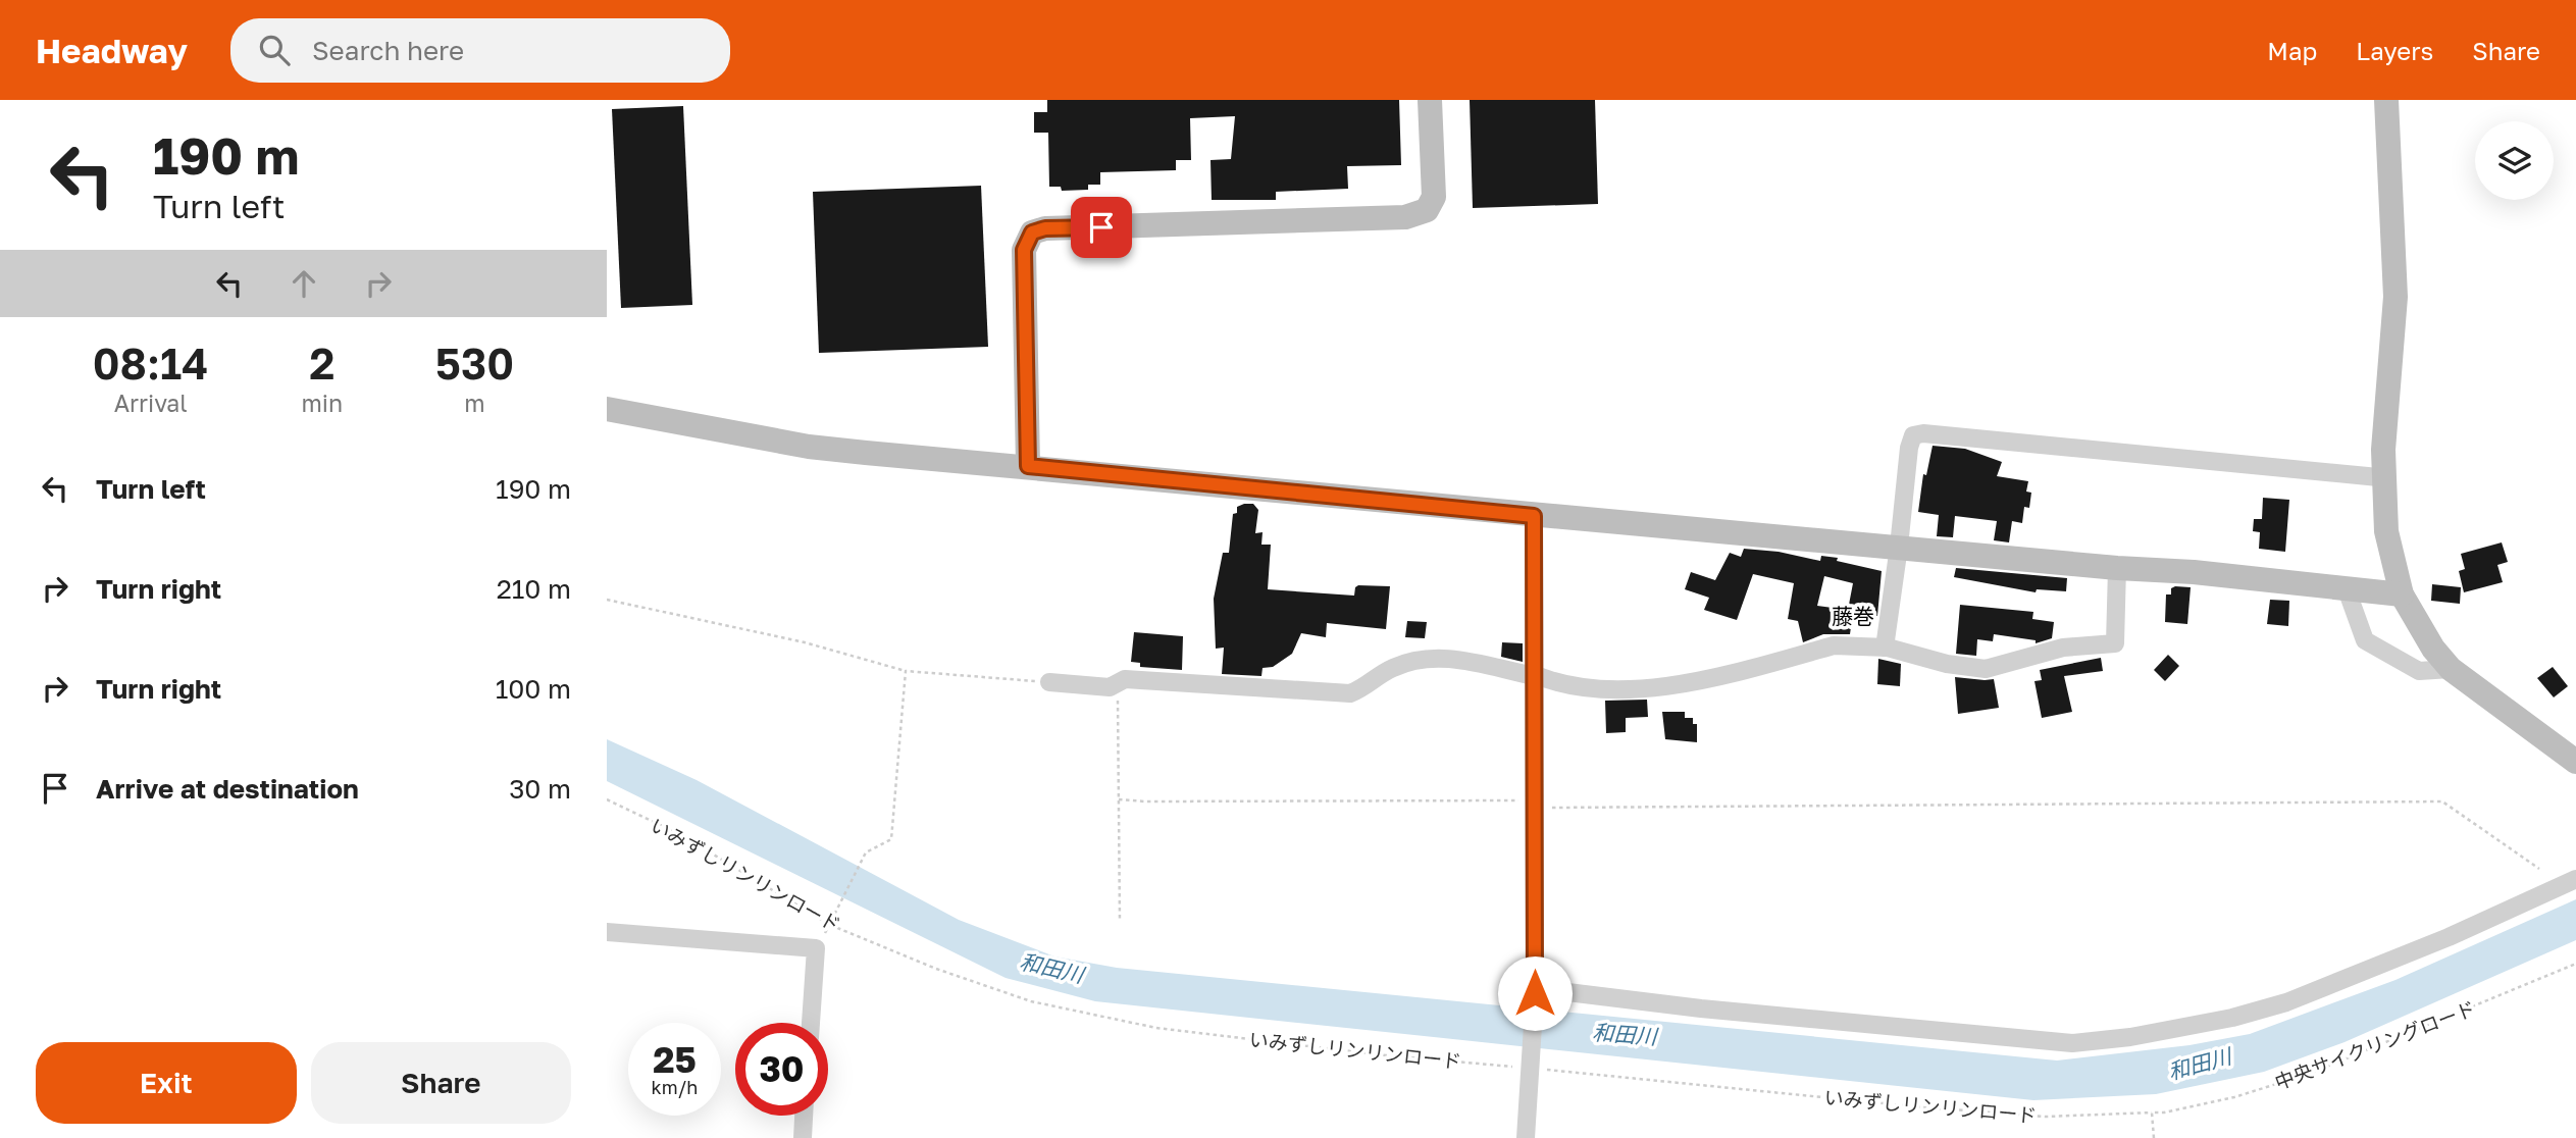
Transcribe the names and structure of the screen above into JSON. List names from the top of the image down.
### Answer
{
  "streets": {
    "path": ["いみずしリンリンロード", "中央サイクリングロード"]
  },
  "crossings": [
    ["いみずしリンリンロード", "中央サイクリングロード"]
  ],
  "districts": ["藤巻"],
  "water": ["和田川"],
  "page": {
    "header": "Headway",
    "search": "Search here",
    "nav": ["Map", "Layers", "Share"],
    "turn": ["190 m", "Turn left"],
    "eta": [
      "08:14",
      "Arrival",
      "2",
      "min",
      "530",
      "m"
    ],
    "list": [
      {
        "name": "Turn left",
        "value": "190 m"
      },
      {
        "name": "Turn right",
        "value": "210 m"
      },
      {
        "name": "Turn right",
        "value": "100 m"
      },
      {
        "name": "Arrive at destination",
        "value": "30 m"
      }
    ],
    "speed": "25 km/h",
    "limit": "30",
    "buttons": ["Exit", "Share"]
  }
}
